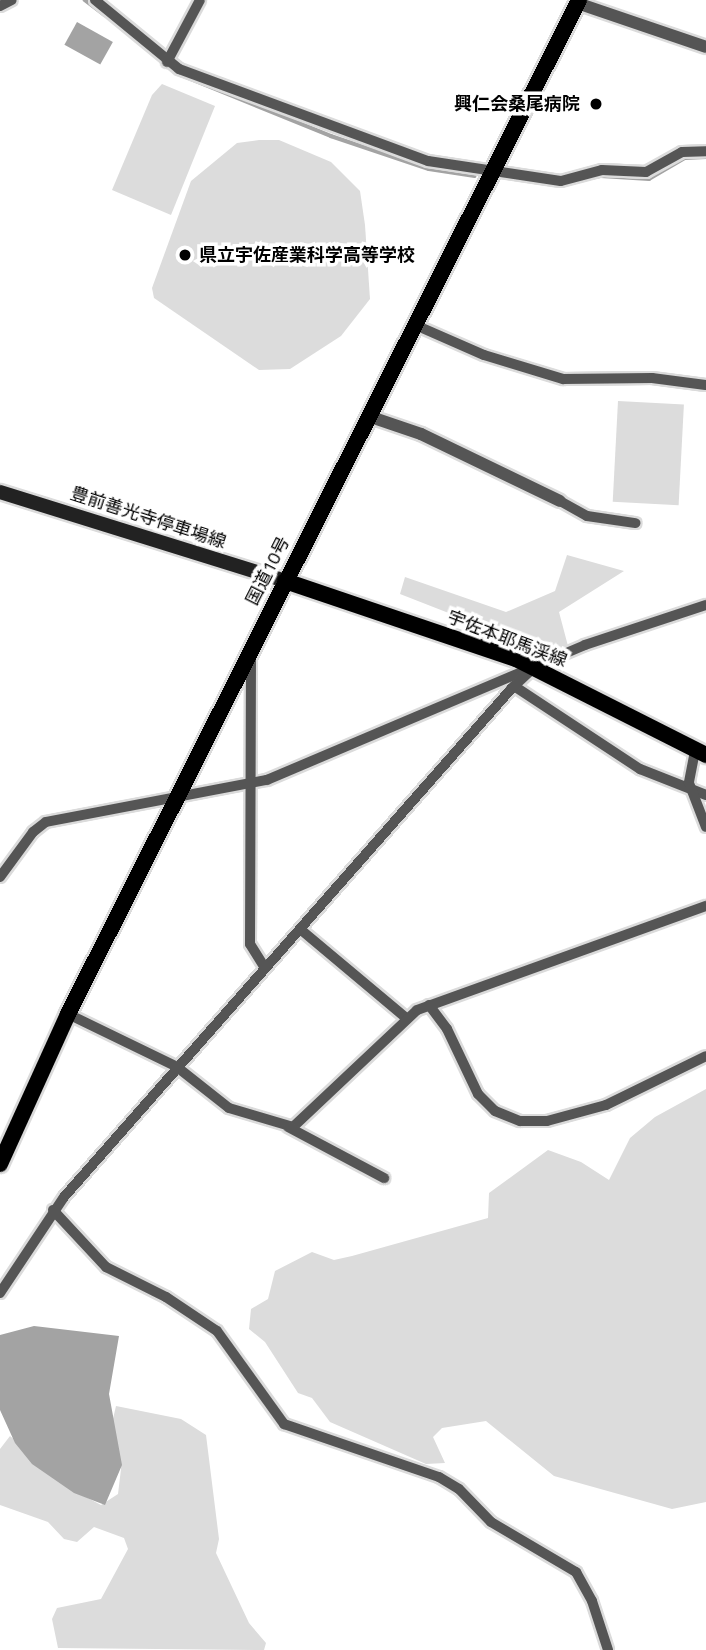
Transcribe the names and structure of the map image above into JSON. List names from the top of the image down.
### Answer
{
  "streets": {
    "main road": ["豊前善光寺停車場線", "国道10号", "宇佐本耶馬渓線"]
  },
  "crossings": [
    ["豊前善光寺停車場線", "国道10号"],
    ["豊前善光寺停車場線", "宇佐本耶馬渓線"],
    ["国道10号", "宇佐本耶馬渓線"]
  ],
  "places": ["興仁会桑尾病院", "県立宇佐産業科学高等学校"]
}
